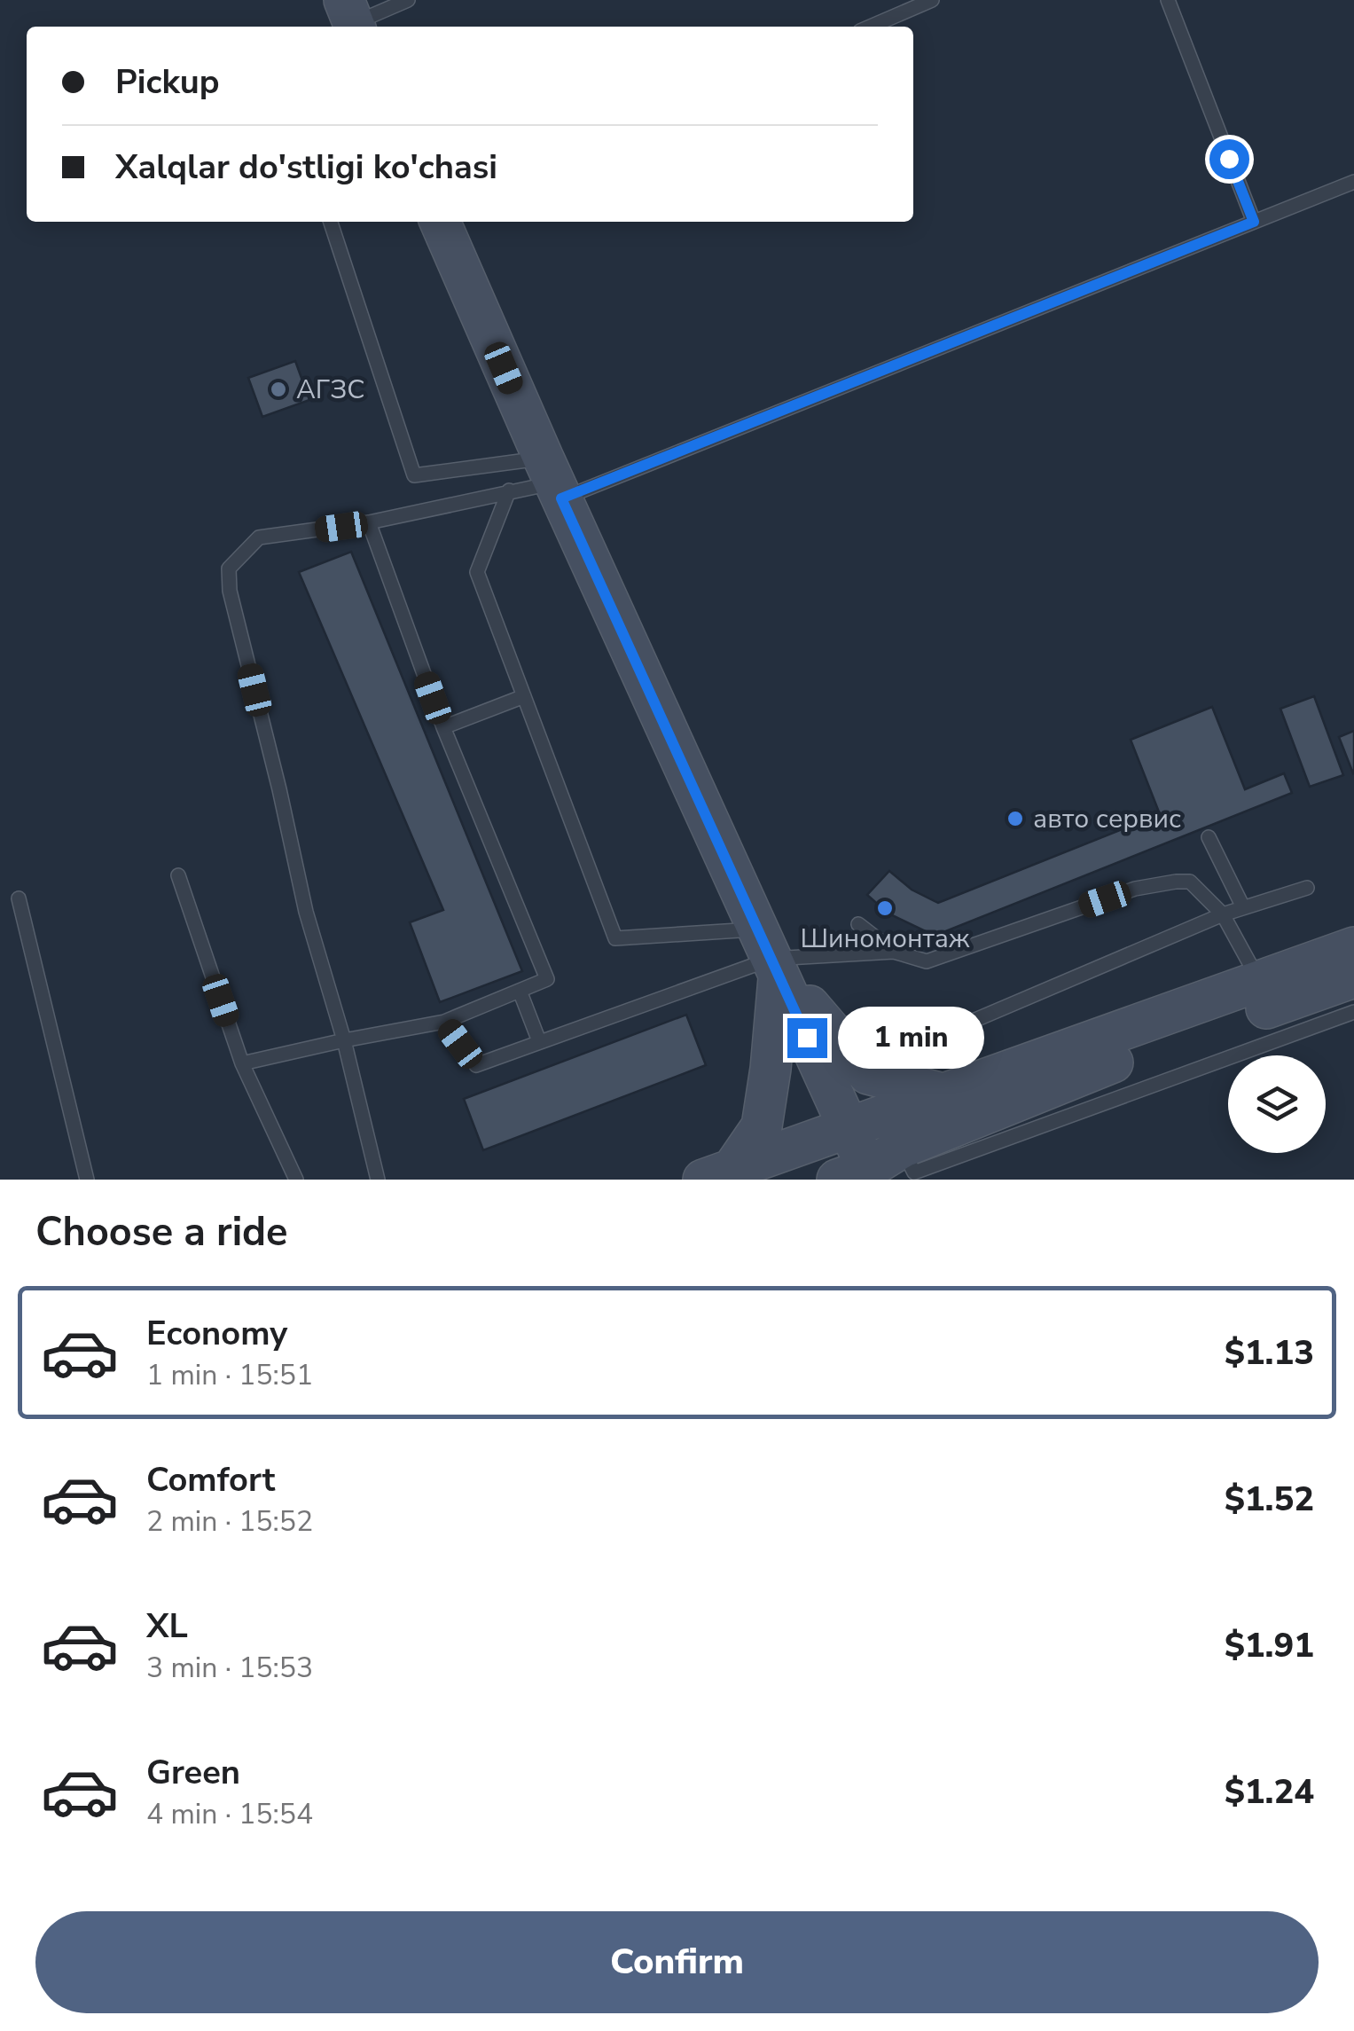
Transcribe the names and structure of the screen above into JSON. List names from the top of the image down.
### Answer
{
  "places": ["АГЗС", "авто сервис", "Шиномонтаж"],
  "page": {
    "banner": ["Pickup", "Xalqlar do'stligi ko'chasi"],
    "bubble": "1 min",
    "heading": "Choose a ride",
    "list": [
      {
        "name": "Economy",
        "note": "1 min · 15:51",
        "value": "$1.13"
      },
      {
        "name": "Comfort",
        "note": "2 min · 15:52",
        "value": "$1.52"
      },
      {
        "name": "XL",
        "note": "3 min · 15:53",
        "value": "$1.91"
      },
      {
        "name": "Green",
        "note": "4 min · 15:54",
        "value": "$1.24"
      }
    ],
    "buttons": "Confirm"
  }
}
